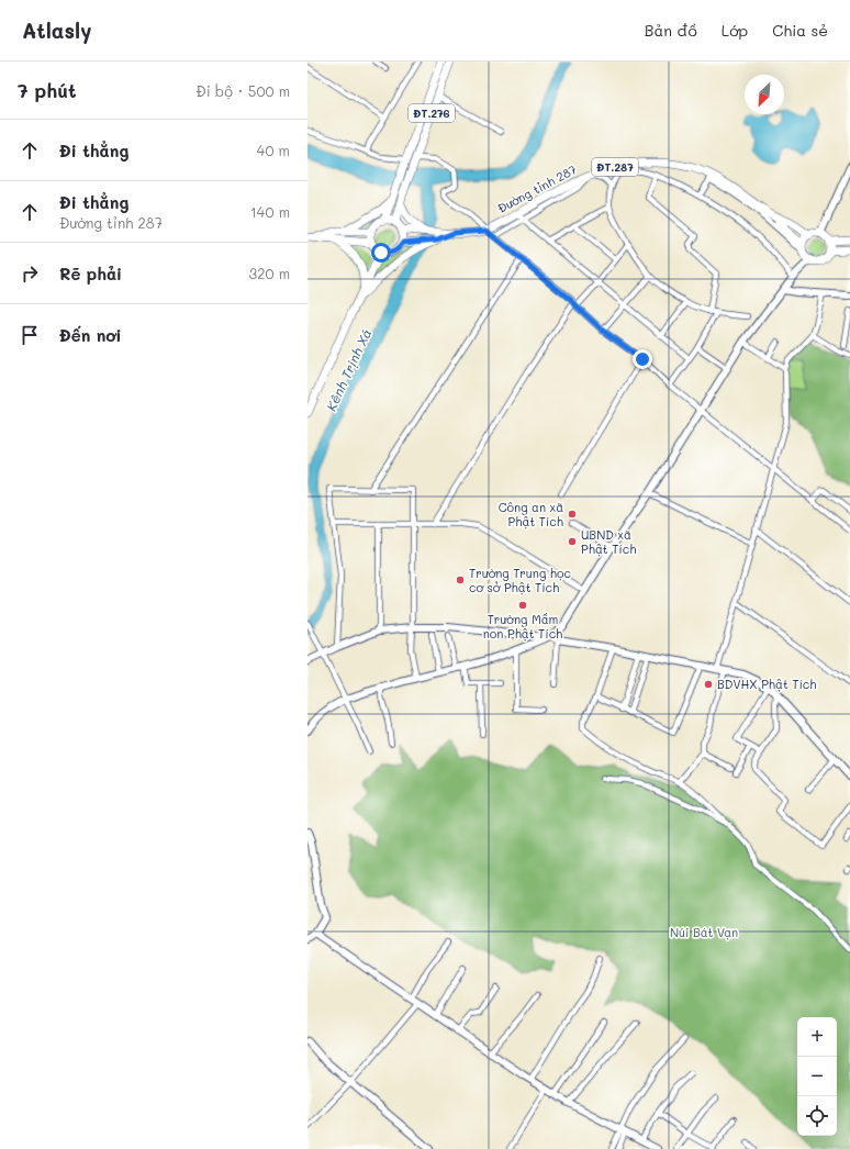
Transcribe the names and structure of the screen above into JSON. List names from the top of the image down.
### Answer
{
  "streets": {
    "main road": ["ĐT.276", "ĐT.287", "Đường tỉnh 287"]
  },
  "crossings": [
    ["ĐT.276", "Đường tỉnh 287"]
  ],
  "water": ["Kênh Trịnh Xá"],
  "parks": ["Núi Bát Vạn"],
  "places": [
    "Công an xã Phật Tích",
    "UBND xã Phật Tích",
    "Trường Trung học cơ sở Phật Tích",
    "Trường Mầm non Phật Tích",
    "BDVHX Phật Tích"
  ],
  "north": "bottom left",
  "page": {
    "header": "Atlasly",
    "nav": ["Bản đồ", "Lớp", "Chia sẻ"],
    "heading": ["7 phút", "Đi bộ · 500 m"],
    "list": [
      ["Đi thẳng", "40 m"],
      ["Đi thẳng", "Đường tỉnh 287", "140 m"],
      ["Rẽ phải", "320 m"],
      "Đến nơi"
    ],
    "map_buttons": ["+", "−"]
  }
}
